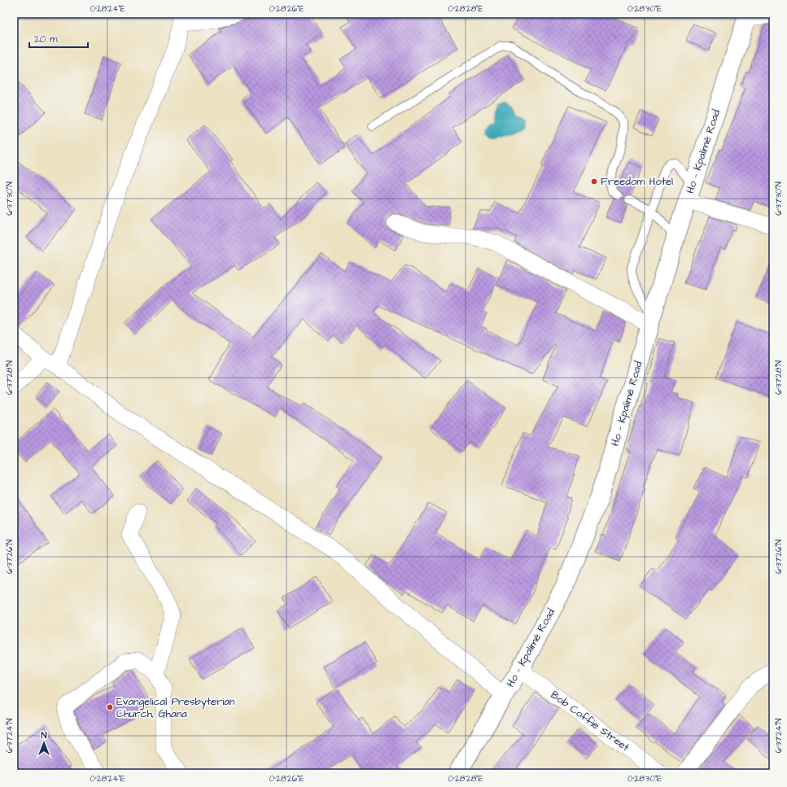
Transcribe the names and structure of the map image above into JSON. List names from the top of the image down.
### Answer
{
  "streets": {
    "main road": ["Ho - Kpalimé Road"],
    "street": ["Bob Coffie Street"]
  },
  "crossings": [
    ["Ho - Kpalimé Road", "Bob Coffie Street"]
  ],
  "places": ["Freedom Hotel", "Evangelical Presbyterian Church, Ghana"],
  "scale_bar": "20 m",
  "north": "top",
  "coordinates": [
    "0°28'24\"E",
    "0°28'26\"E",
    "0°28'28\"E",
    "0°28'30\"E",
    "6°37'30\"N",
    "6°37'28\"N",
    "6°37'26\"N",
    "6°37'24\"N"
  ]
}
